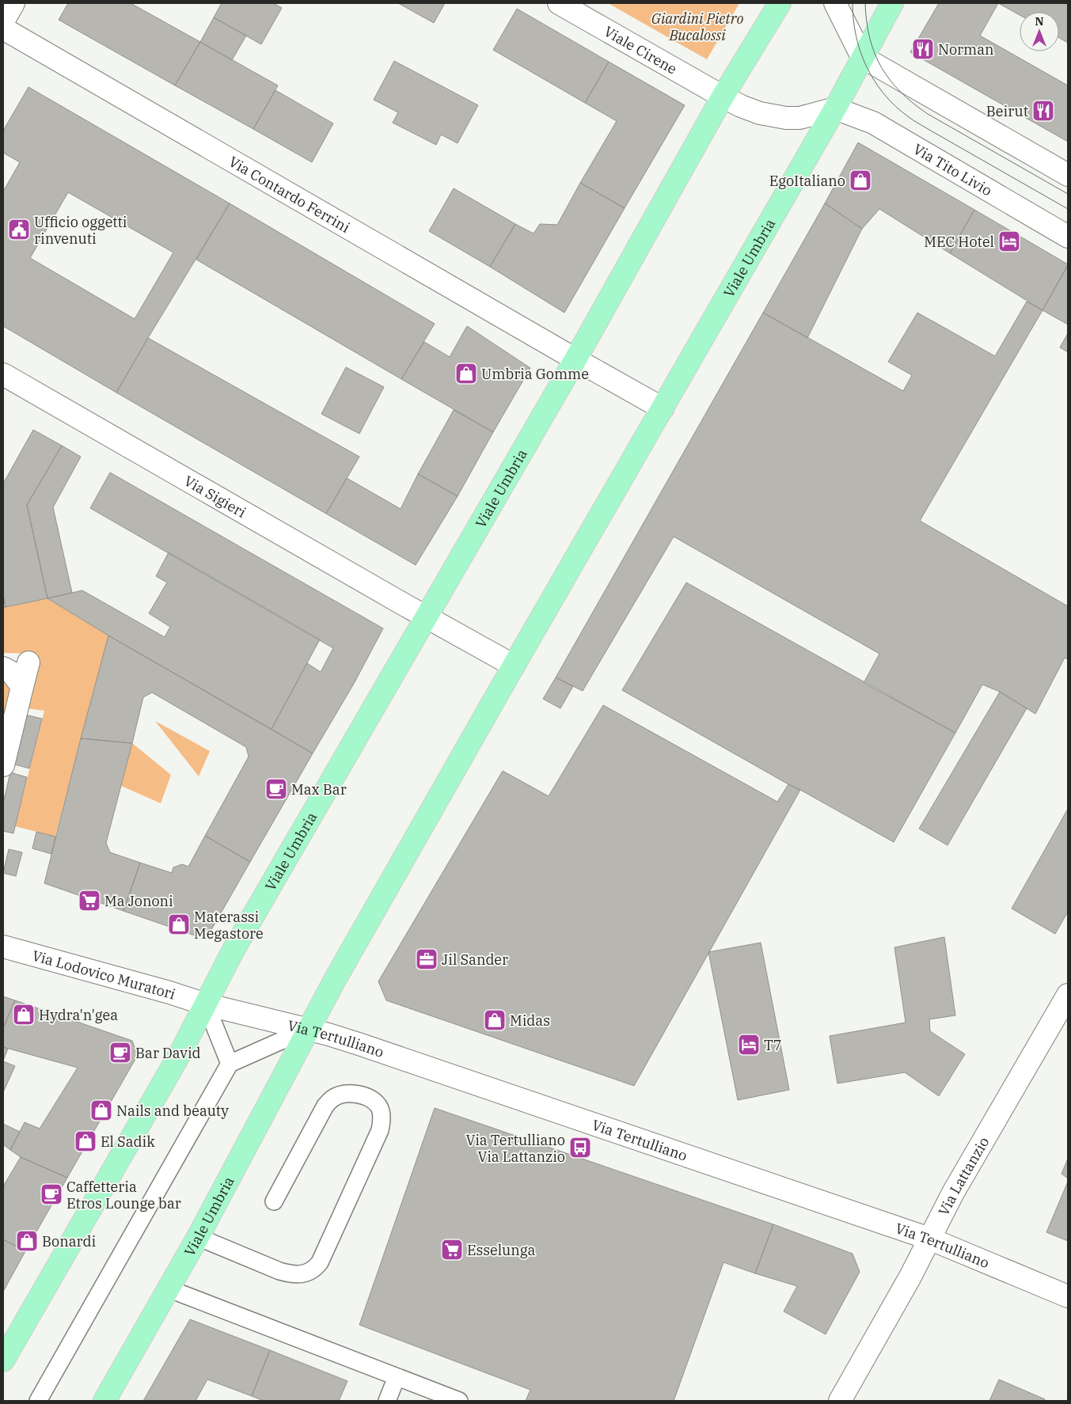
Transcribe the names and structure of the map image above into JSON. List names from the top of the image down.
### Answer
{
  "streets": {
    "main road": ["Viale Umbria"],
    "street": [
      "Viale Cirene",
      "Via Tito Livio",
      "Via Contardo Ferrini",
      "Via Sigieri",
      "Via Lodovico Muratori",
      "Via Tertulliano",
      "Via Lattanzio"
    ]
  },
  "crossings": [
    ["Viale Cirene", "Viale Umbria"],
    ["Via Tito Livio", "Viale Umbria"],
    ["Via Contardo Ferrini", "Viale Umbria"],
    ["Viale Umbria", "Via Sigieri"],
    ["Viale Umbria", "Via Lodovico Muratori"],
    ["Viale Umbria", "Via Tertulliano"],
    ["Via Lodovico Muratori", "Via Tertulliano"],
    ["Via Tertulliano", "Via Lattanzio"]
  ],
  "parks": ["Giardini Pietro Bucalossi"],
  "places": {
    "restaurant": ["Norman", "Beirut"],
    "shop": [
      "EgoItaliano",
      "Umbria Gomme",
      "Materassi Megastore",
      "Hydra'n'gea",
      "Midas",
      "Nails and beauty",
      "El Sadik",
      "Bonardi"
    ],
    "public building": ["Ufficio oggetti rinvenuti"],
    "hotel": ["MEC Hotel", "T7"],
    "cafe": ["Max Bar", "Bar David", "Caffetteria Etros Lounge bar"],
    "supermarket": ["Ma Jononi", "Esselunga"],
    "office": ["Jil Sander"],
    "bus stop": ["Via Tertulliano Via Lattanzio"]
  },
  "north": "top"
}
